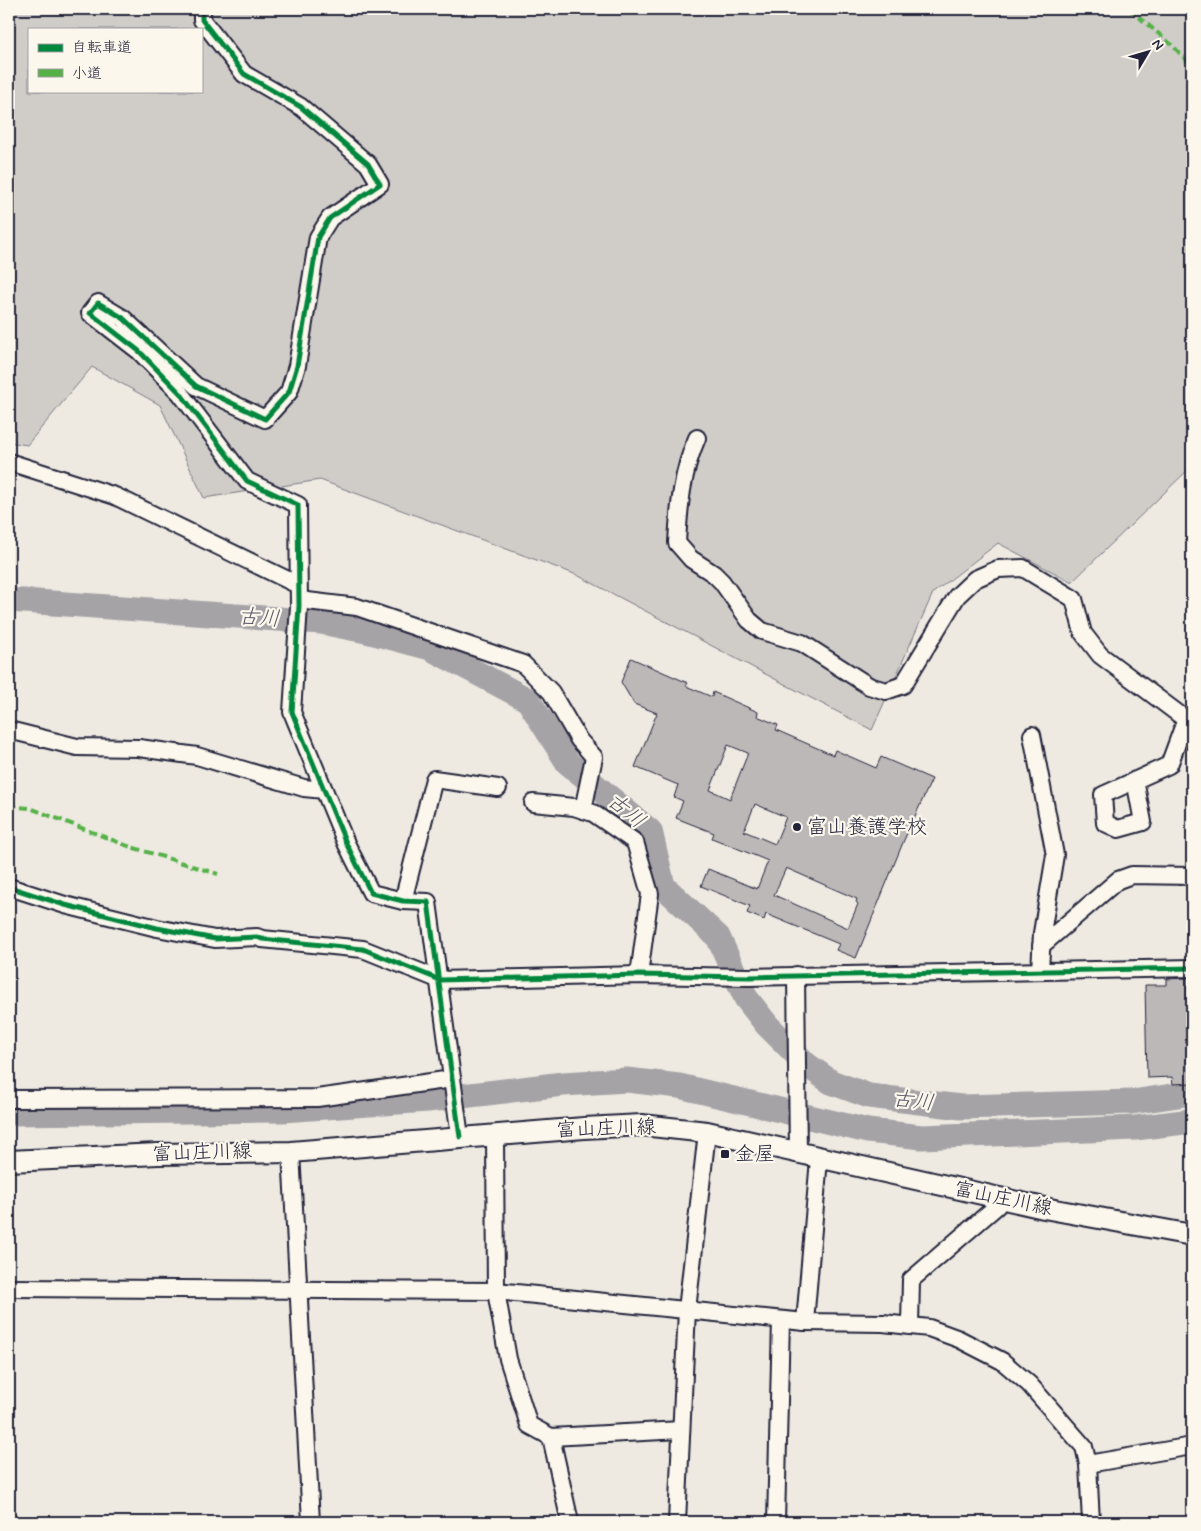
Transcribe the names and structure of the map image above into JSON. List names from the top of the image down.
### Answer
{
  "streets": {
    "main road": ["富山庄川線"]
  },
  "water": ["古川"],
  "places": {
    "other": ["富山養護学校"],
    "transit": ["金屋"]
  },
  "legend": ["自転車道", "小道"],
  "north": "top right"
}
